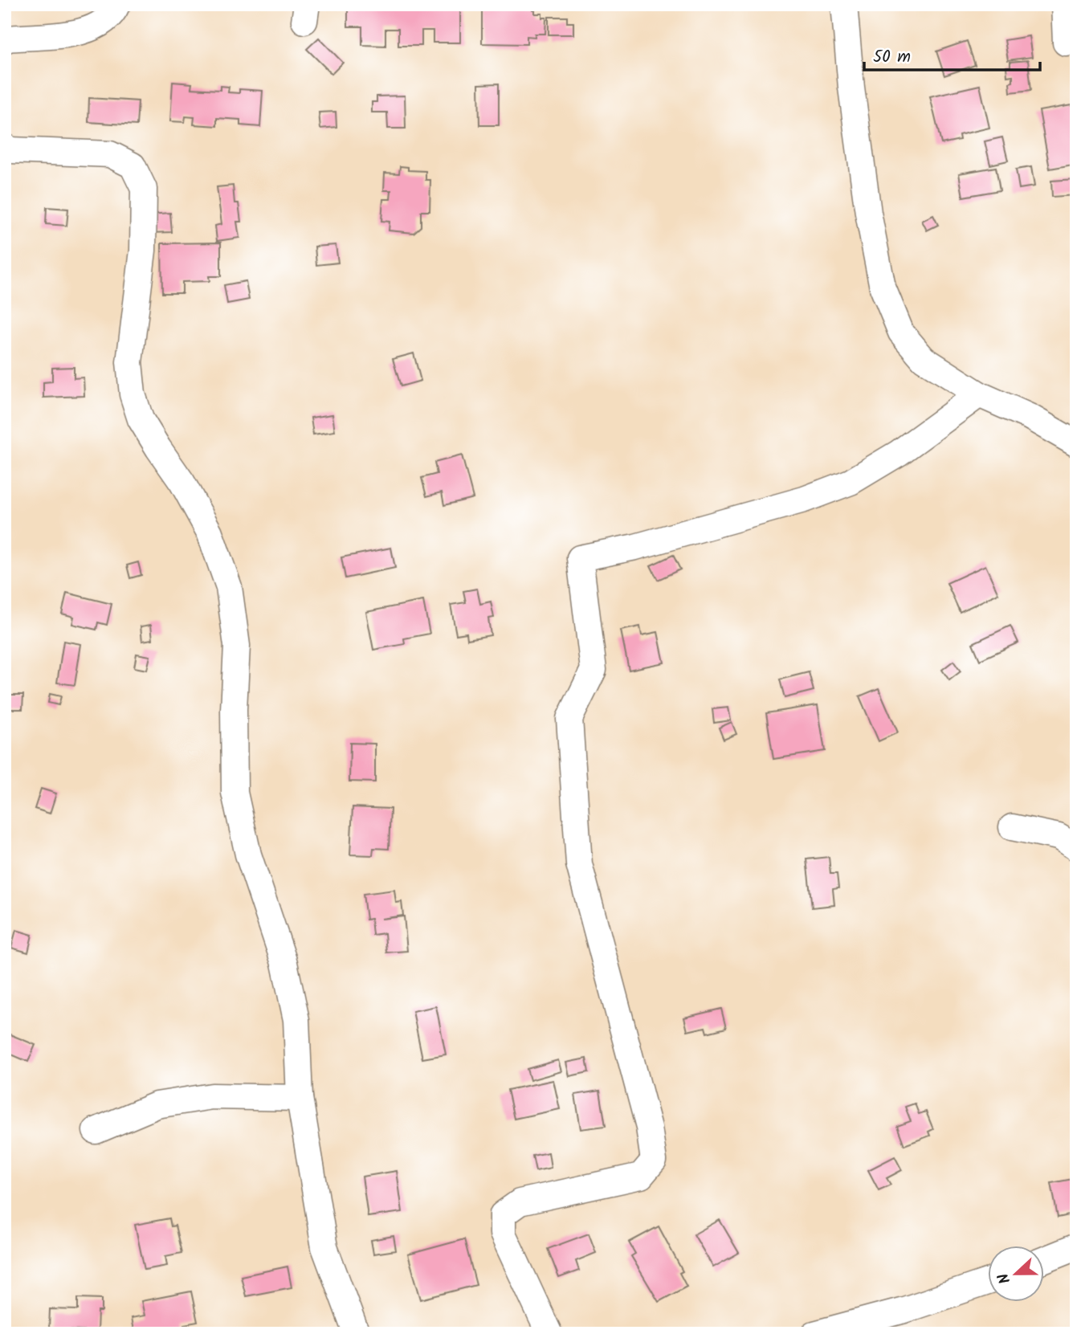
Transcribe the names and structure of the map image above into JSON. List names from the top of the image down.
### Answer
{
  "scale_bar": "50 m",
  "north": "left"
}
